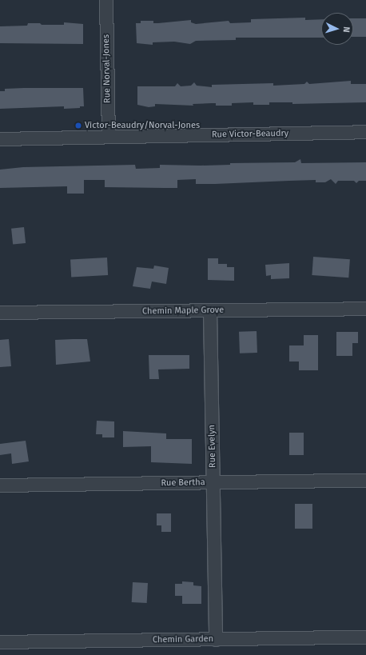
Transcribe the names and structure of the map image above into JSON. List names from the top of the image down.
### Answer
{
  "streets": {
    "street": [
      "Rue Norval-Jones",
      "Rue Victor-Beaudry",
      "Chemin Maple Grove",
      "Rue Evelyn",
      "Rue Bertha",
      "Chemin Garden"
    ]
  },
  "crossings": [
    ["Rue Norval-Jones", "Rue Victor-Beaudry"],
    ["Chemin Maple Grove", "Rue Evelyn"],
    ["Rue Evelyn", "Rue Bertha"],
    ["Rue Evelyn", "Chemin Garden"]
  ],
  "places": ["Victor-Beaudry/Norval-Jones"],
  "north": "right"
}
